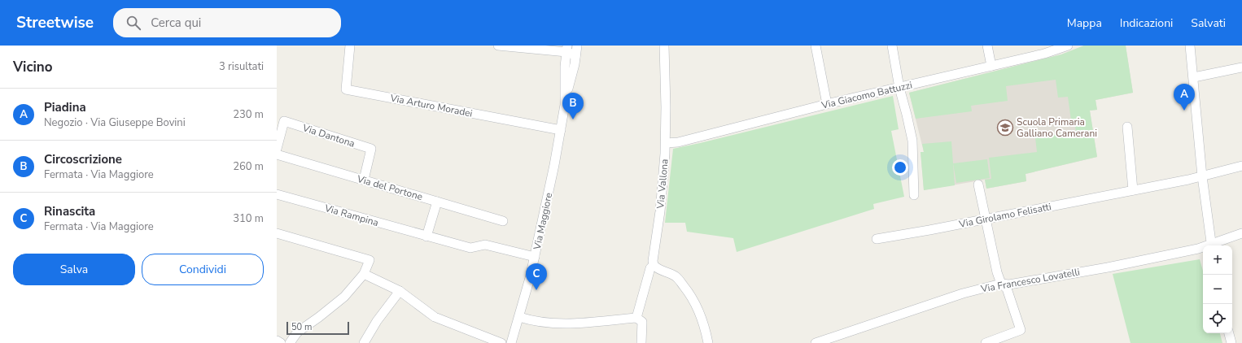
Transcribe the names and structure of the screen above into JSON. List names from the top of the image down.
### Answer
{
  "streets": {
    "street": [
      "Via Giacomo Battuzzi",
      "Via Arturo Moradei",
      "Via Dantona",
      "Via Vallona",
      "Via del Portone",
      "Via Rampina",
      "Via Girolamo Felisatti",
      "Via Maggiore",
      "Via Francesco Lovatelli"
    ]
  },
  "crossings": [
    ["Via Giacomo Battuzzi", "Via Vallona"],
    ["Via Arturo Moradei", "Via Maggiore"],
    ["Via Dantona", "Via del Portone"],
    ["Via Rampina", "Via Maggiore"]
  ],
  "places": {
    "school or university": ["Scuola Primaria Galliano Camerani"]
  },
  "scale_bar": "50 m",
  "page": {
    "header": "Streetwise",
    "search": "Cerca qui",
    "nav": ["Mappa", "Indicazioni", "Salvati"],
    "heading": ["Vicino", "3 risultati"],
    "pins": ["A", "B", "C"],
    "list": [
      {
        "mark": "A",
        "name": "Piadina",
        "note": "Negozio · Via Giuseppe Bovini",
        "value": "230 m"
      },
      {
        "mark": "B",
        "name": "Circoscrizione",
        "note": "Fermata · Via Maggiore",
        "value": "260 m"
      },
      {
        "mark": "C",
        "name": "Rinascita",
        "note": "Fermata · Via Maggiore",
        "value": "310 m"
      }
    ],
    "buttons": ["Salva", "Condividi"],
    "map_buttons": ["+", "−"],
    "scale": "50 m"
  }
}
